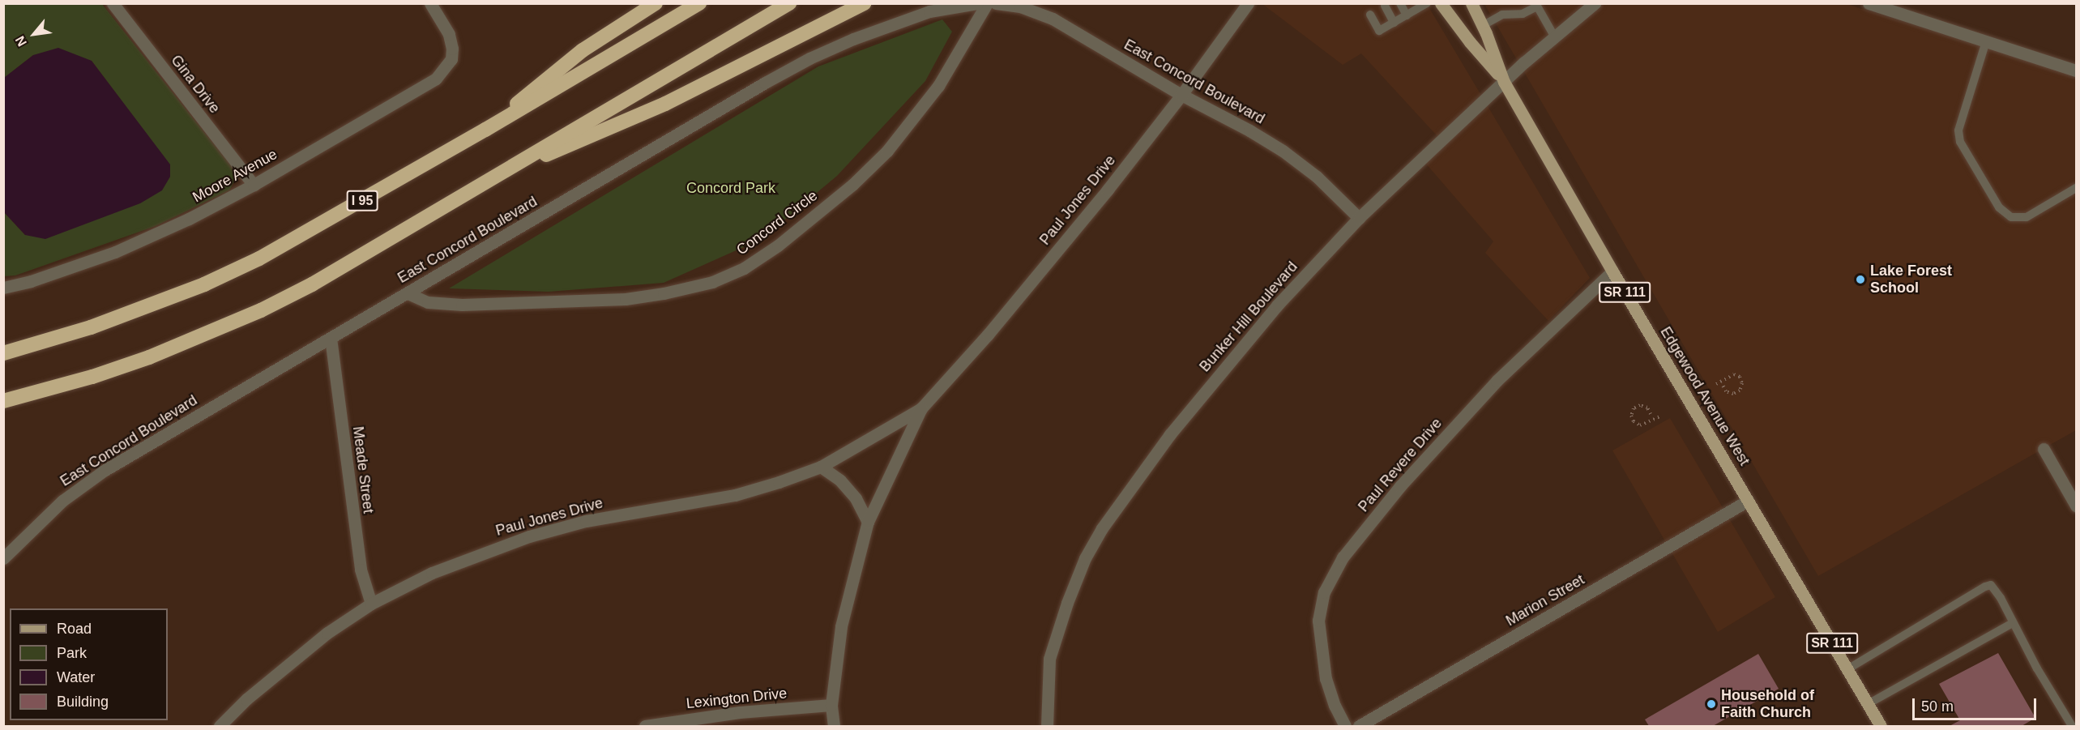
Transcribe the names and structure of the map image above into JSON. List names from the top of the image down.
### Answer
{
  "streets": {
    "highway": ["I 95"],
    "main road": ["SR 111", "Edgewood Avenue West"],
    "street": [
      "East Concord Boulevard",
      "Gina Drive",
      "Moore Avenue",
      "Paul Jones Drive",
      "Concord Circle",
      "Bunker Hill Boulevard",
      "Paul Revere Drive",
      "Meade Street",
      "Marion Street",
      "Lexington Drive"
    ]
  },
  "crossings": [
    ["East Concord Boulevard", "Paul Jones Drive"],
    ["East Concord Boulevard", "Concord Circle"],
    ["East Concord Boulevard", "Bunker Hill Boulevard"],
    ["East Concord Boulevard", "Meade Street"],
    ["Gina Drive", "Moore Avenue"],
    ["Paul Jones Drive", "Meade Street"],
    ["Paul Jones Drive", "Lexington Drive"],
    ["Bunker Hill Boulevard", "Edgewood Avenue West"],
    ["Edgewood Avenue West", "Paul Revere Drive"],
    ["Edgewood Avenue West", "Marion Street"]
  ],
  "parks": ["Concord Park"],
  "places": ["Lake Forest School", "Household of Faith Church"],
  "legend": [
    "Road",
    "Park",
    "Water",
    "Building"
  ],
  "scale_bar": "50 m",
  "north": "bottom left"
}
